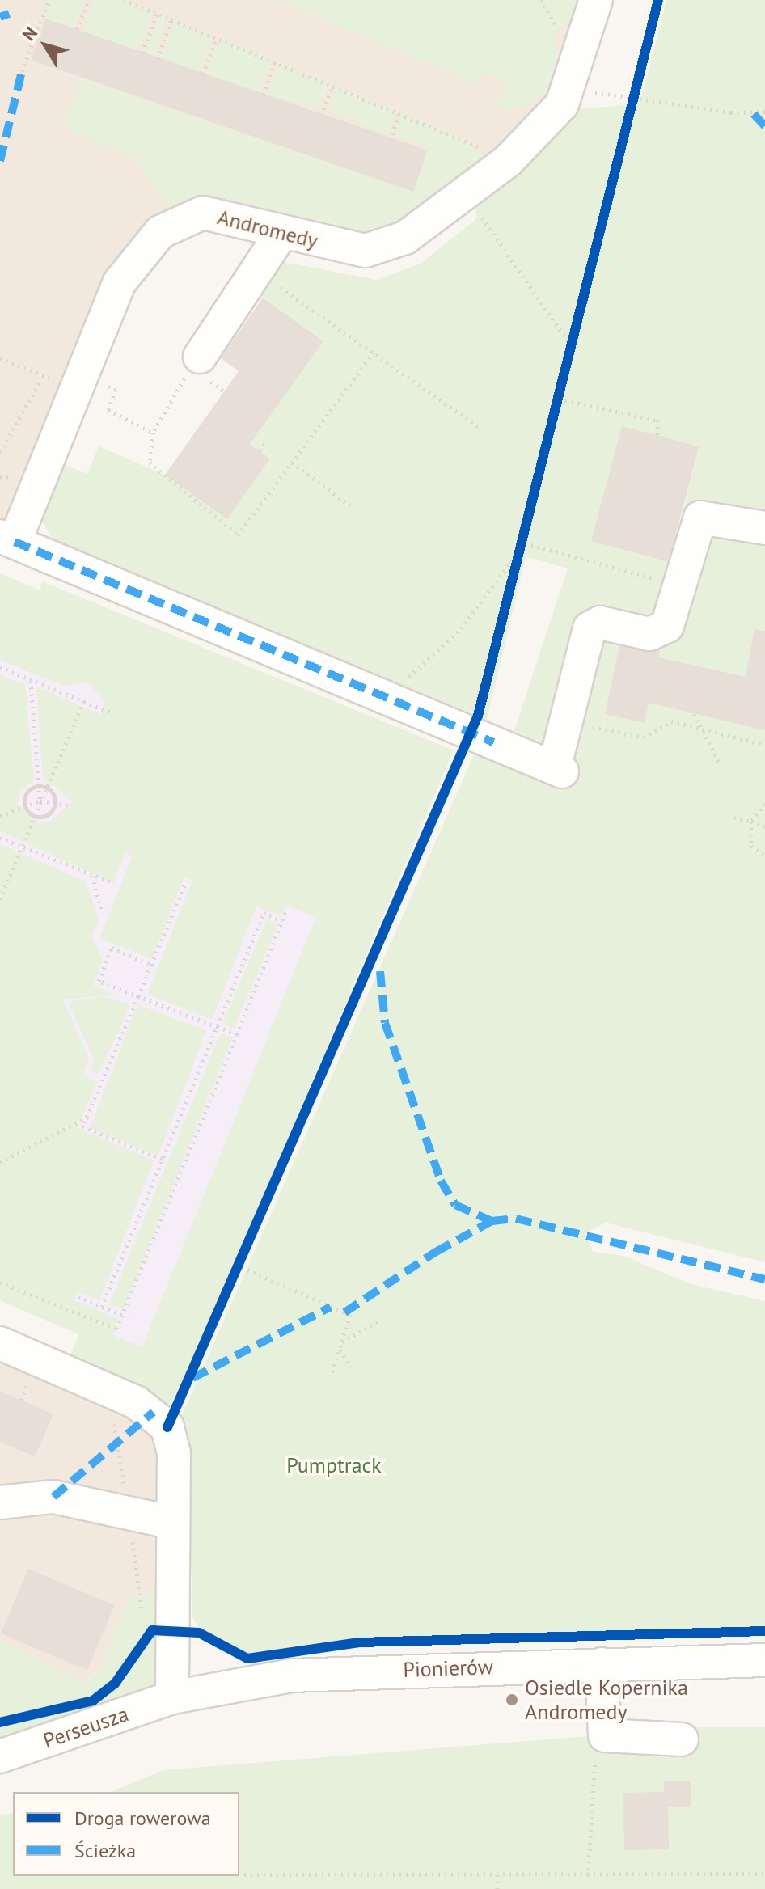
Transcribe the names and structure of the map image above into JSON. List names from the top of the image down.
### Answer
{
  "streets": {
    "street": ["Andromedy", "Pionierów", "Perseusza"]
  },
  "crossings": [
    ["Pionierów", "Perseusza"]
  ],
  "parks": ["Pumptrack"],
  "places": ["Osiedle Kopernika Andromedy"],
  "legend": ["Droga rowerowa", "Ścieżka"],
  "north": "top left"
}
